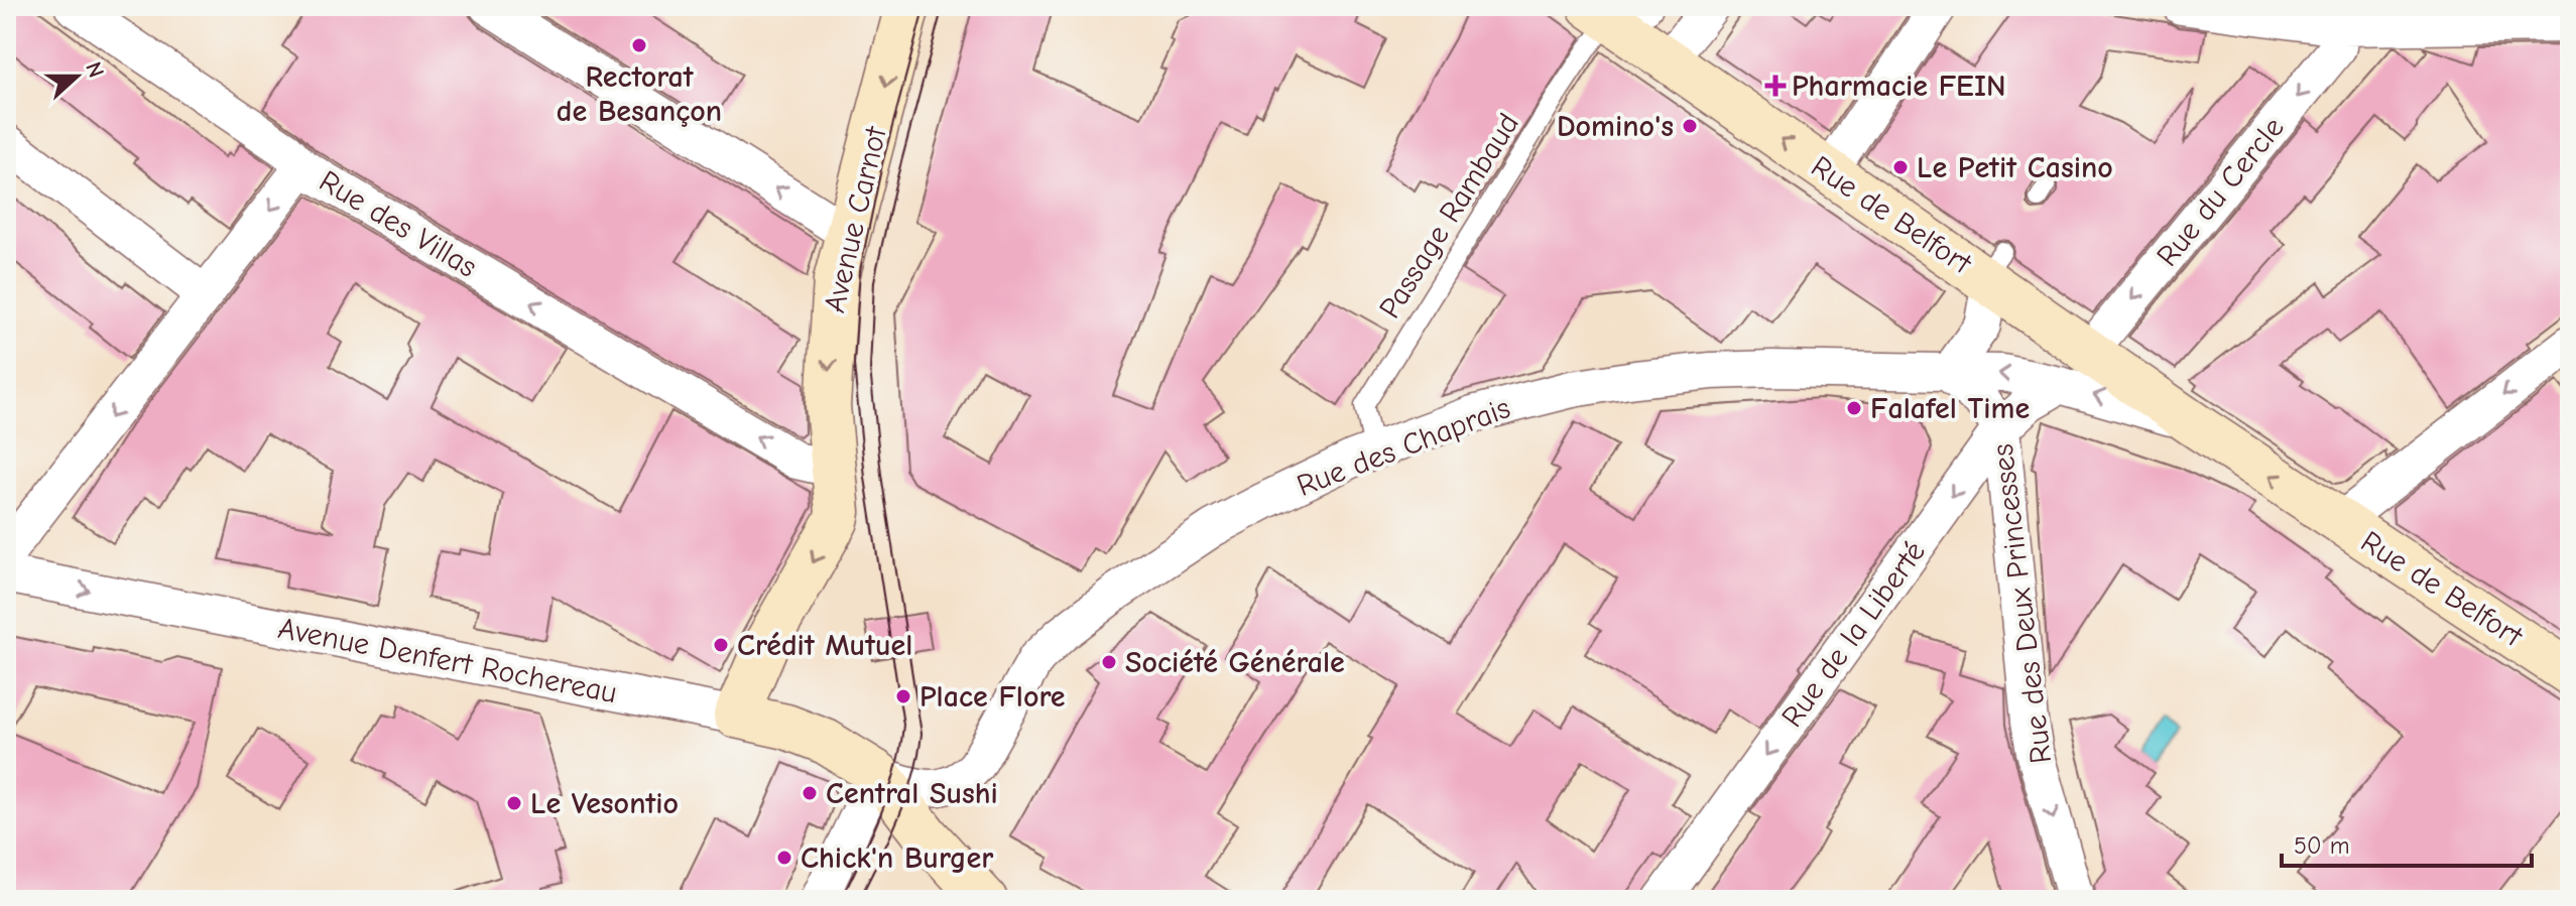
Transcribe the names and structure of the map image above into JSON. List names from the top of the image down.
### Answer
{
  "streets": {
    "main road": ["Rue de Belfort", "Avenue Carnot", "Avenue Denfert Rochereau"],
    "street": [
      "Rue du Cercle",
      "Rue des Villas",
      "Rue des Chaprais",
      "Rue des Deux Princesses",
      "Rue de la Liberté"
    ],
    "lane": ["Passage Rambaud"]
  },
  "crossings": [
    ["Rue du Cercle", "Rue de Belfort"],
    ["Rue de Belfort", "Passage Rambaud"],
    ["Rue de Belfort", "Rue des Chaprais"],
    ["Rue de Belfort", "Rue des Deux Princesses"],
    ["Rue de Belfort", "Rue de la Liberté"],
    ["Passage Rambaud", "Rue des Chaprais"],
    ["Avenue Carnot", "Rue des Villas"],
    ["Rue des Chaprais", "Rue des Deux Princesses"],
    ["Rue des Chaprais", "Avenue Denfert Rochereau"],
    ["Rue des Deux Princesses", "Rue de la Liberté"]
  ],
  "one_way": [
    "Avenue Carnot",
    "Rue des Deux Princesses",
    "Rue de la Liberté",
    "Avenue Denfert Rochereau"
  ],
  "places": {
    "other": [
      "Rectorat de Besançon",
      "Domino's",
      "Le Petit Casino",
      "Falafel Time",
      "Crédit Mutuel",
      "Société Générale",
      "Place Flore",
      "Central Sushi",
      "Le Vesontio",
      "Chick'n Burger"
    ],
    "health": ["Pharmacie FEIN"]
  },
  "scale_bar": "50 m",
  "north": "right"
}
